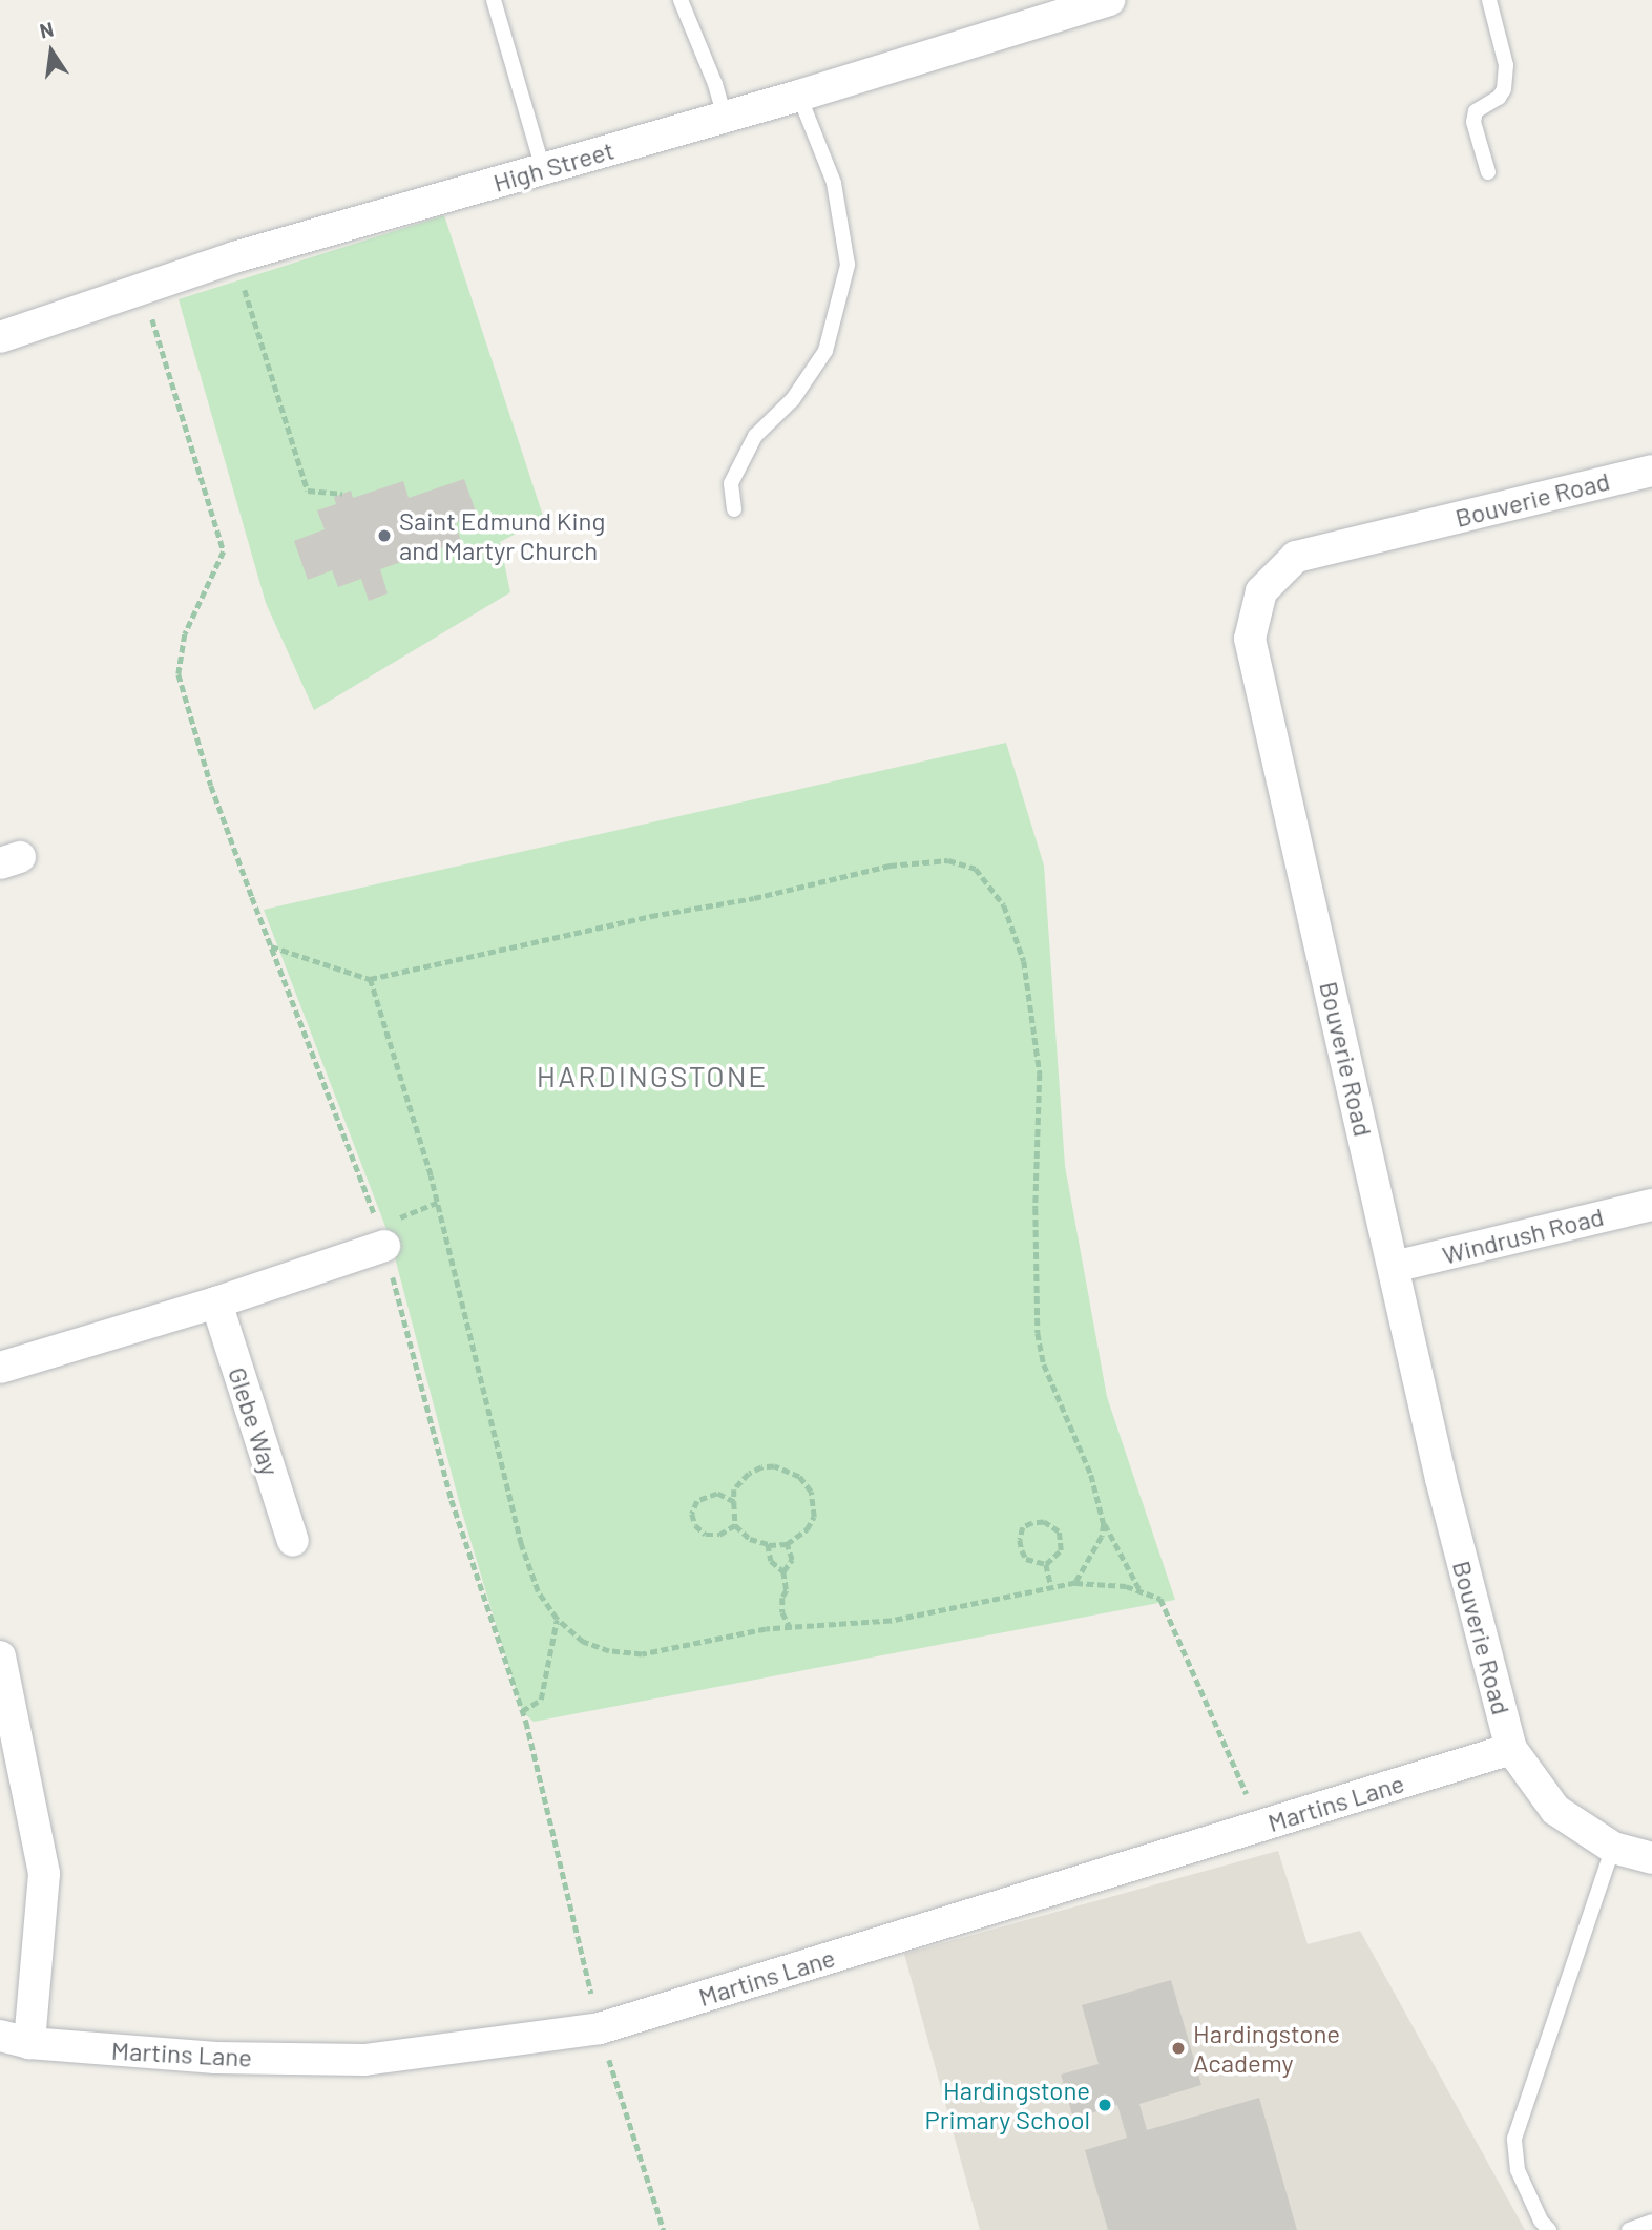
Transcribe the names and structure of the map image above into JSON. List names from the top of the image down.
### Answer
{
  "streets": {
    "street": [
      "High Street",
      "Bouverie Road",
      "Windrush Road",
      "Glebe Way",
      "Martins Lane"
    ]
  },
  "crossings": [
    ["Bouverie Road", "Windrush Road"],
    ["Bouverie Road", "Martins Lane"]
  ],
  "districts": ["HARDINGSTONE"],
  "places": ["Saint Edmund King and Martyr Church", "Hardingstone Academy", "Hardingstone Primary School"],
  "north": "top"
}
